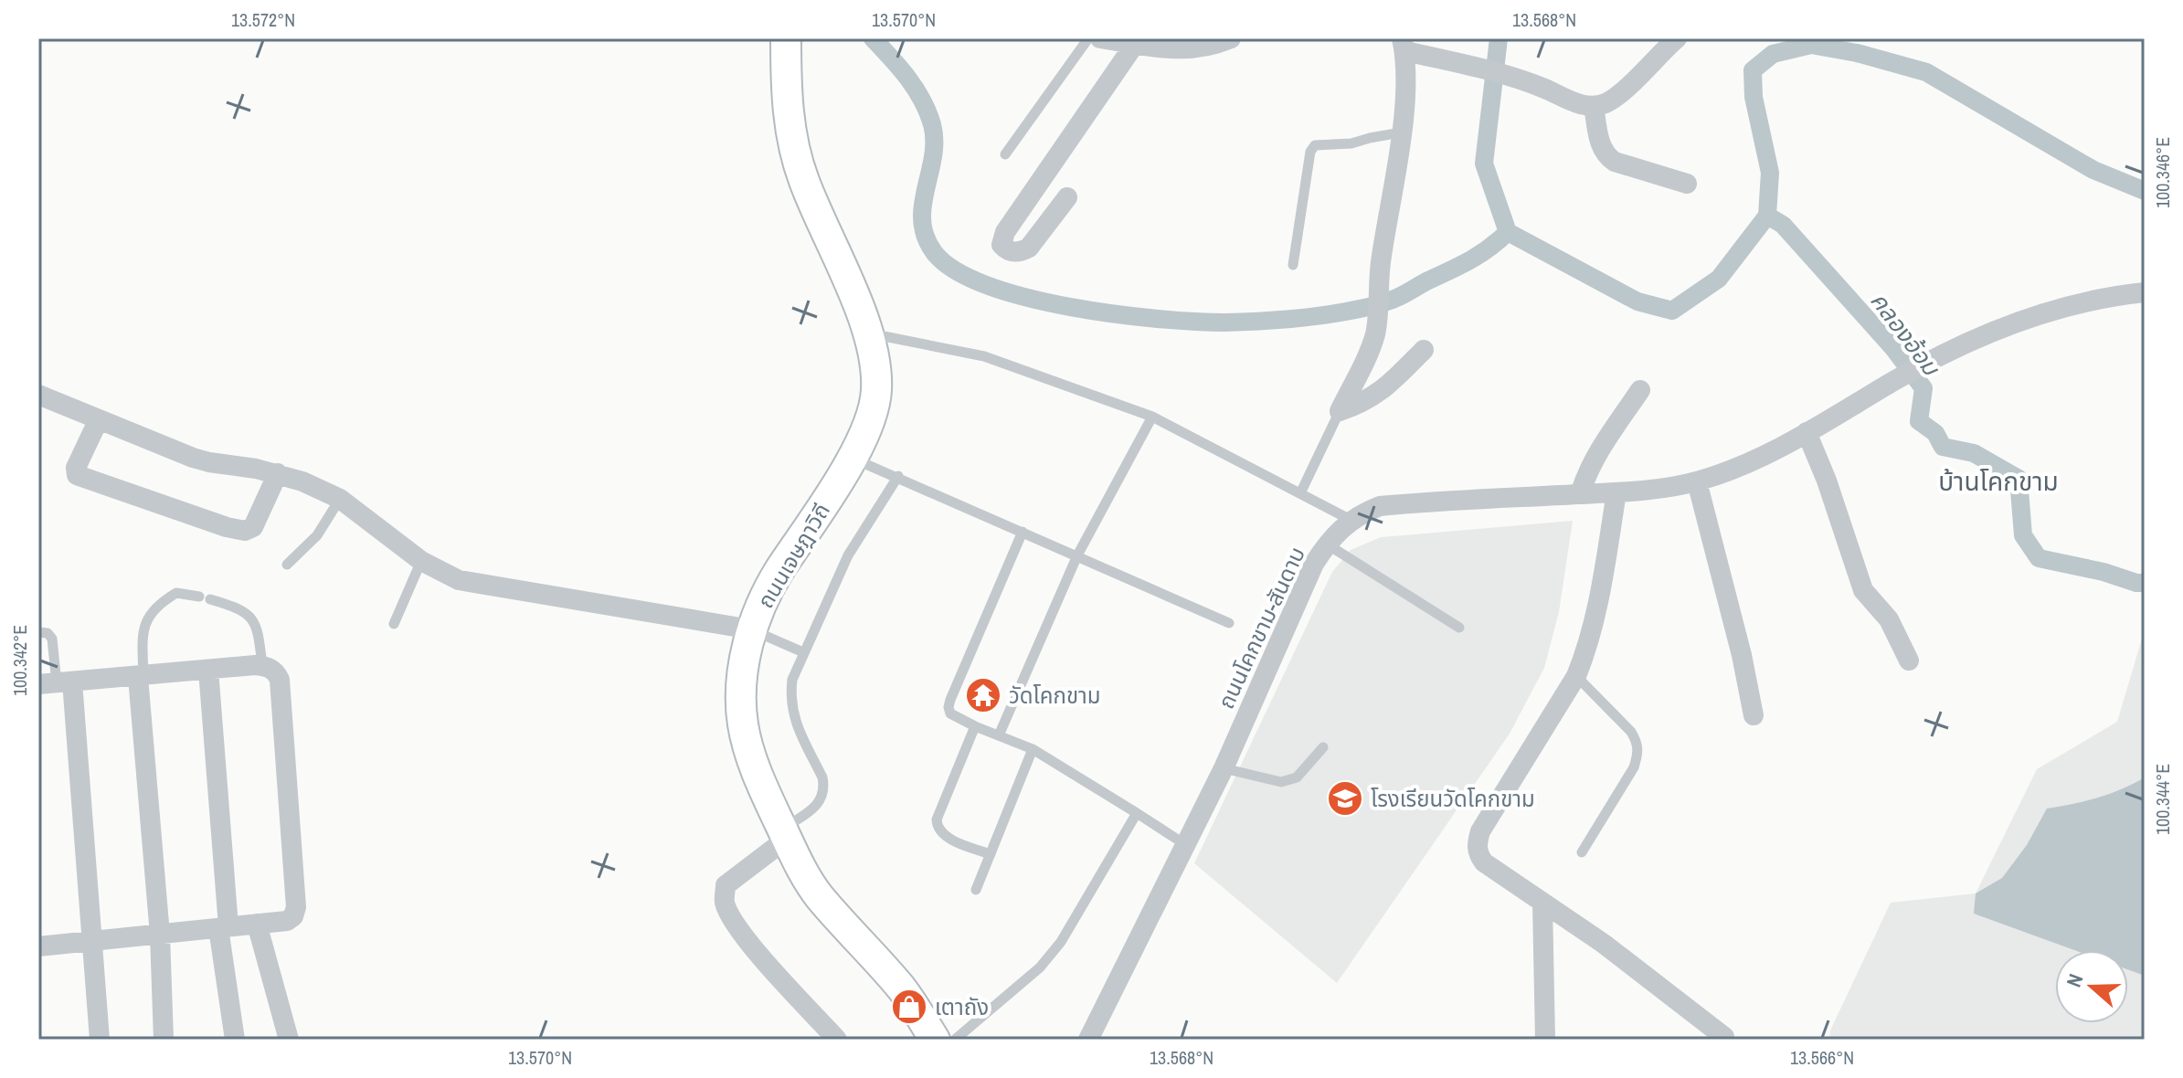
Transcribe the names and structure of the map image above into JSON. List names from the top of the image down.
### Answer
{
  "streets": {
    "street": ["ถนนเจษฎาวิถี", "ถนนโคกขาม-สันดาบ"]
  },
  "districts": ["บ้านโคกขาม"],
  "water": ["คลองอ้อม"],
  "places": {
    "temple": ["วัดโคกขาม"],
    "school or university": ["โรงเรียนวัดโคกขาม"],
    "shop": ["เตาถัง"]
  },
  "north": "left",
  "coordinates": [
    "13.572°N",
    "13.570°N",
    "13.568°N",
    "100.346°E",
    "100.342°E",
    "100.344°E",
    "13.566°N"
  ]
}
